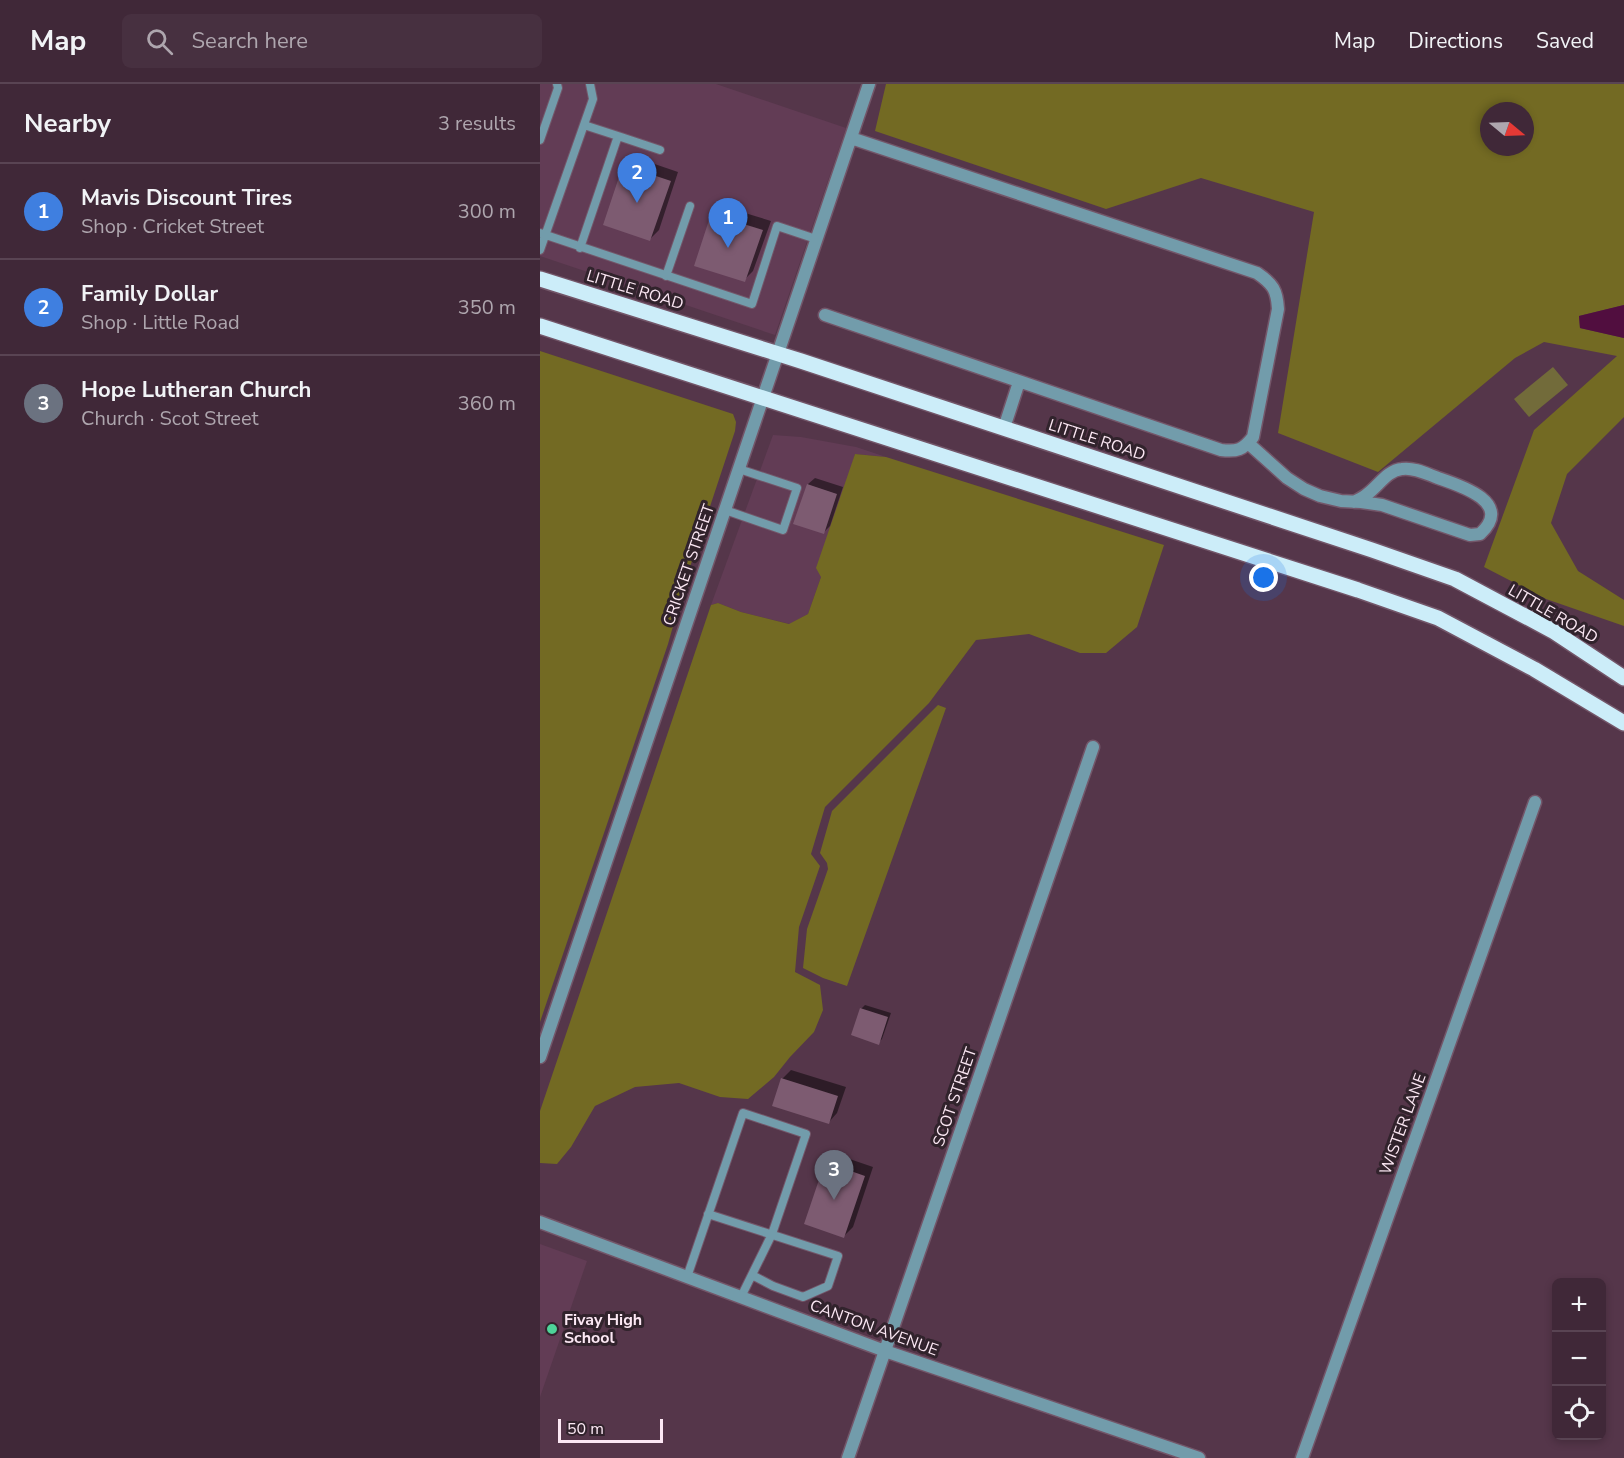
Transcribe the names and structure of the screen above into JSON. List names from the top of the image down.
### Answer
{
  "streets": {
    "main road": ["LITTLE ROAD"],
    "street": [
      "CRICKET STREET",
      "SCOT STREET",
      "WISTER LANE",
      "CANTON AVENUE"
    ]
  },
  "crossings": [
    ["LITTLE ROAD", "CRICKET STREET"],
    ["SCOT STREET", "CANTON AVENUE"]
  ],
  "places": ["Fivay High School"],
  "scale_bar": "50 m",
  "north": "right",
  "page": {
    "header": "Map",
    "search": "Search here",
    "nav": ["Map", "Directions", "Saved"],
    "heading": ["Nearby", "3 results"],
    "pins": ["2", "1", "3"],
    "list": [
      {
        "mark": "1",
        "name": "Mavis Discount Tires",
        "note": "Shop · Cricket Street",
        "value": "300 m"
      },
      {
        "mark": "2",
        "name": "Family Dollar",
        "note": "Shop · Little Road",
        "value": "350 m"
      },
      {
        "mark": "3",
        "name": "Hope Lutheran Church",
        "note": "Church · Scot Street",
        "value": "360 m"
      }
    ],
    "map_buttons": ["+", "−"],
    "scale": "50 m"
  }
}
